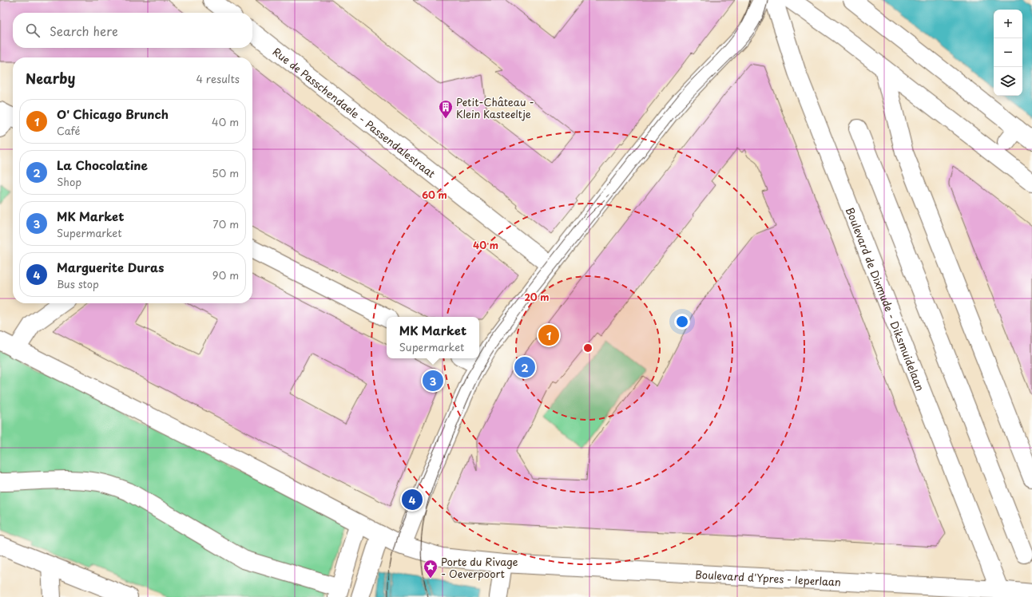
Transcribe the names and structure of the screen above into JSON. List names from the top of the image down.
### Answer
{
  "streets": {
    "street": ["Rue de Passchendaele - Passendalestraat", "Boulevard de Dixmude - Diksmuidelaan", "Boulevard d'Ypres - Ieperlaan"]
  },
  "crossings": [
    ["Boulevard de Dixmude - Diksmuidelaan", "Boulevard d'Ypres - Ieperlaan"]
  ],
  "places": {
    "building": ["Petit-Château - Klein Kasteeltje"],
    "place": ["Porte du Rivage - Oeverpoort"]
  },
  "page": {
    "map_buttons": ["+", "−"],
    "search": "Search here",
    "heading": ["Nearby", "4 results"],
    "list": [
      {
        "mark": "1",
        "name": "O' Chicago Brunch",
        "note": "Café",
        "value": "40 m"
      },
      {
        "mark": "2",
        "name": "La Chocolatine",
        "note": "Shop",
        "value": "50 m"
      },
      {
        "mark": "3",
        "name": "MK Market",
        "note": "Supermarket",
        "value": "70 m"
      },
      {
        "mark": "4",
        "name": "Marguerite Duras",
        "note": "Bus stop",
        "value": "90 m"
      }
    ],
    "popup": ["MK Market", "Supermarket"],
    "pins": [
      "1",
      "2",
      "3",
      "4"
    ]
  },
  "rings": ["60 m", "40 m", "20 m"]
}
